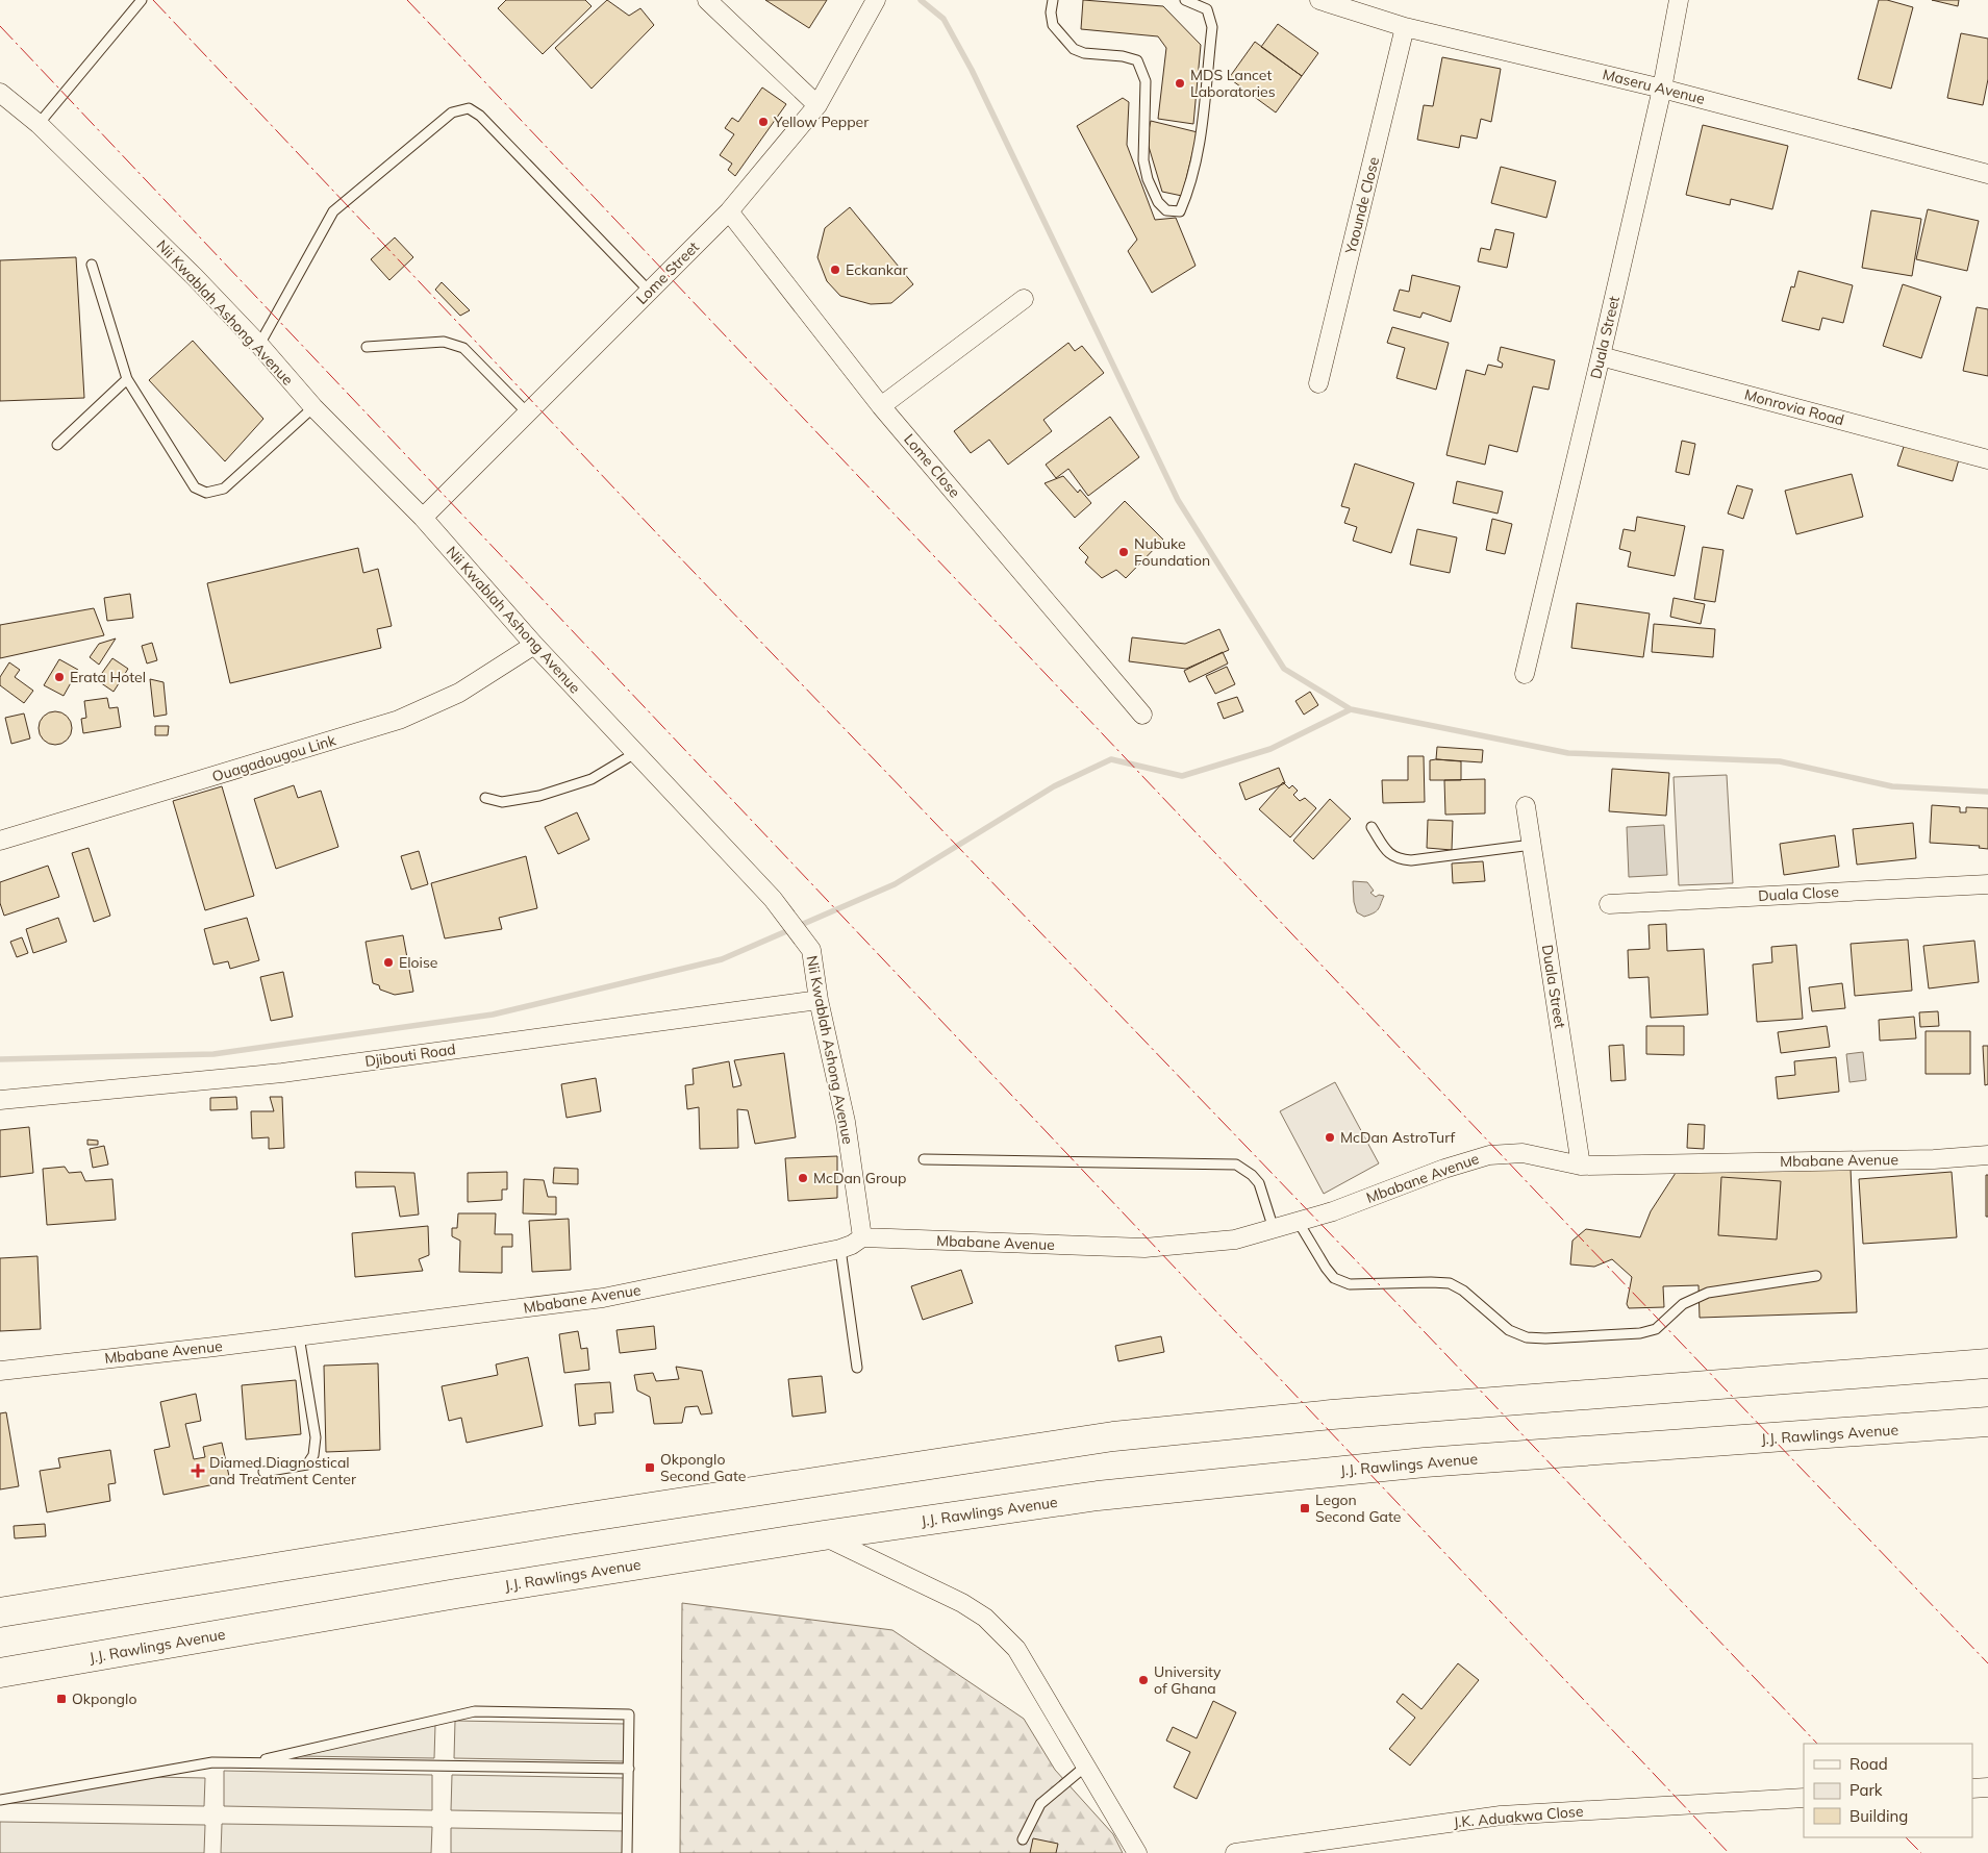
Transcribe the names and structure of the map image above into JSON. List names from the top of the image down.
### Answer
{
  "streets": {
    "highway": ["J.J. Rawlings Avenue"],
    "street": [
      "Maseru Avenue",
      "Yaounde Close",
      "Lome Street",
      "Nii Kwablah Ashong Avenue",
      "Duala Street",
      "Monrovia Road",
      "Lome Close",
      "Ouagadougou Link",
      "Duala Close",
      "Djibouti Road",
      "Mbabane Avenue",
      "J.K. Aduakwa Close"
    ]
  },
  "crossings": [
    ["Maseru Avenue", "Yaounde Close"],
    ["Maseru Avenue", "Duala Street"],
    ["Lome Street", "Nii Kwablah Ashong Avenue"],
    ["Lome Street", "Lome Close"],
    ["Nii Kwablah Ashong Avenue", "Ouagadougou Link"],
    ["Nii Kwablah Ashong Avenue", "Djibouti Road"],
    ["Nii Kwablah Ashong Avenue", "Mbabane Avenue"],
    ["Duala Street", "Monrovia Road"],
    ["Duala Street", "Mbabane Avenue"]
  ],
  "places": {
    "other": [
      "MDS Lancet Laboratories",
      "Yellow Pepper",
      "Eckankar",
      "Nubuke Foundation",
      "Erata Hotel",
      "Eloise",
      "McDan AstroTurf",
      "McDan Group",
      "University of Ghana"
    ],
    "transit": ["Okponglo Second Gate", "Legon Second Gate", "Okponglo"],
    "health": ["Diamed Diagnostical and Treatment Center"]
  },
  "legend": ["Road", "Park", "Building"]
}
